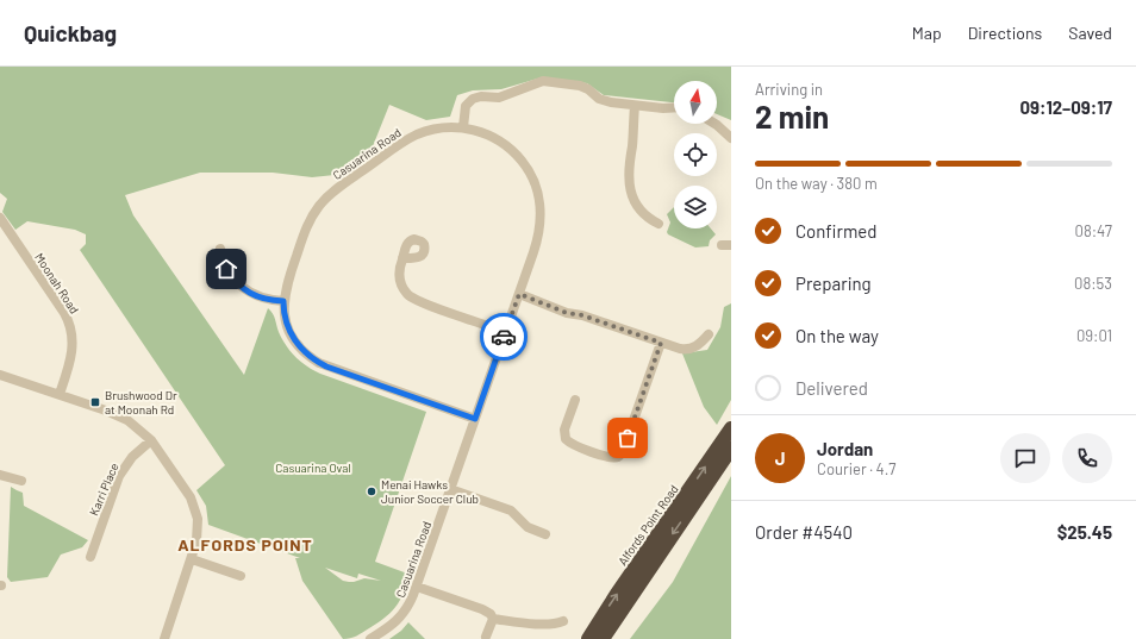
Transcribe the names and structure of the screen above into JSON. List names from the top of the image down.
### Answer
{
  "streets": {
    "highway": ["Alfords Point Road"],
    "street": ["Casuarina Road", "Moonah Road", "Karri Place"]
  },
  "districts": ["ALFORDS POINT"],
  "parks": ["Casuarina Oval"],
  "places": {
    "transit": ["Brushwood Dr at Moonah Rd"],
    "other": ["Menai Hawks Junior Soccer Club"]
  },
  "north": "top",
  "page": {
    "header": "Quickbag",
    "nav": ["Map", "Directions", "Saved"],
    "heading": ["2 min", "Arriving in", "09:12–09:17"],
    "panel": [
      "Jordan",
      "Courier · 4.7",
      "Order #4540",
      "$25.45"
    ],
    "bar": "On the way · 380 m",
    "list": [
      ["Confirmed", "08:47"],
      ["Preparing", "08:53"],
      ["On the way", "09:01"],
      "Delivered"
    ],
    "round": "J"
  }
}
